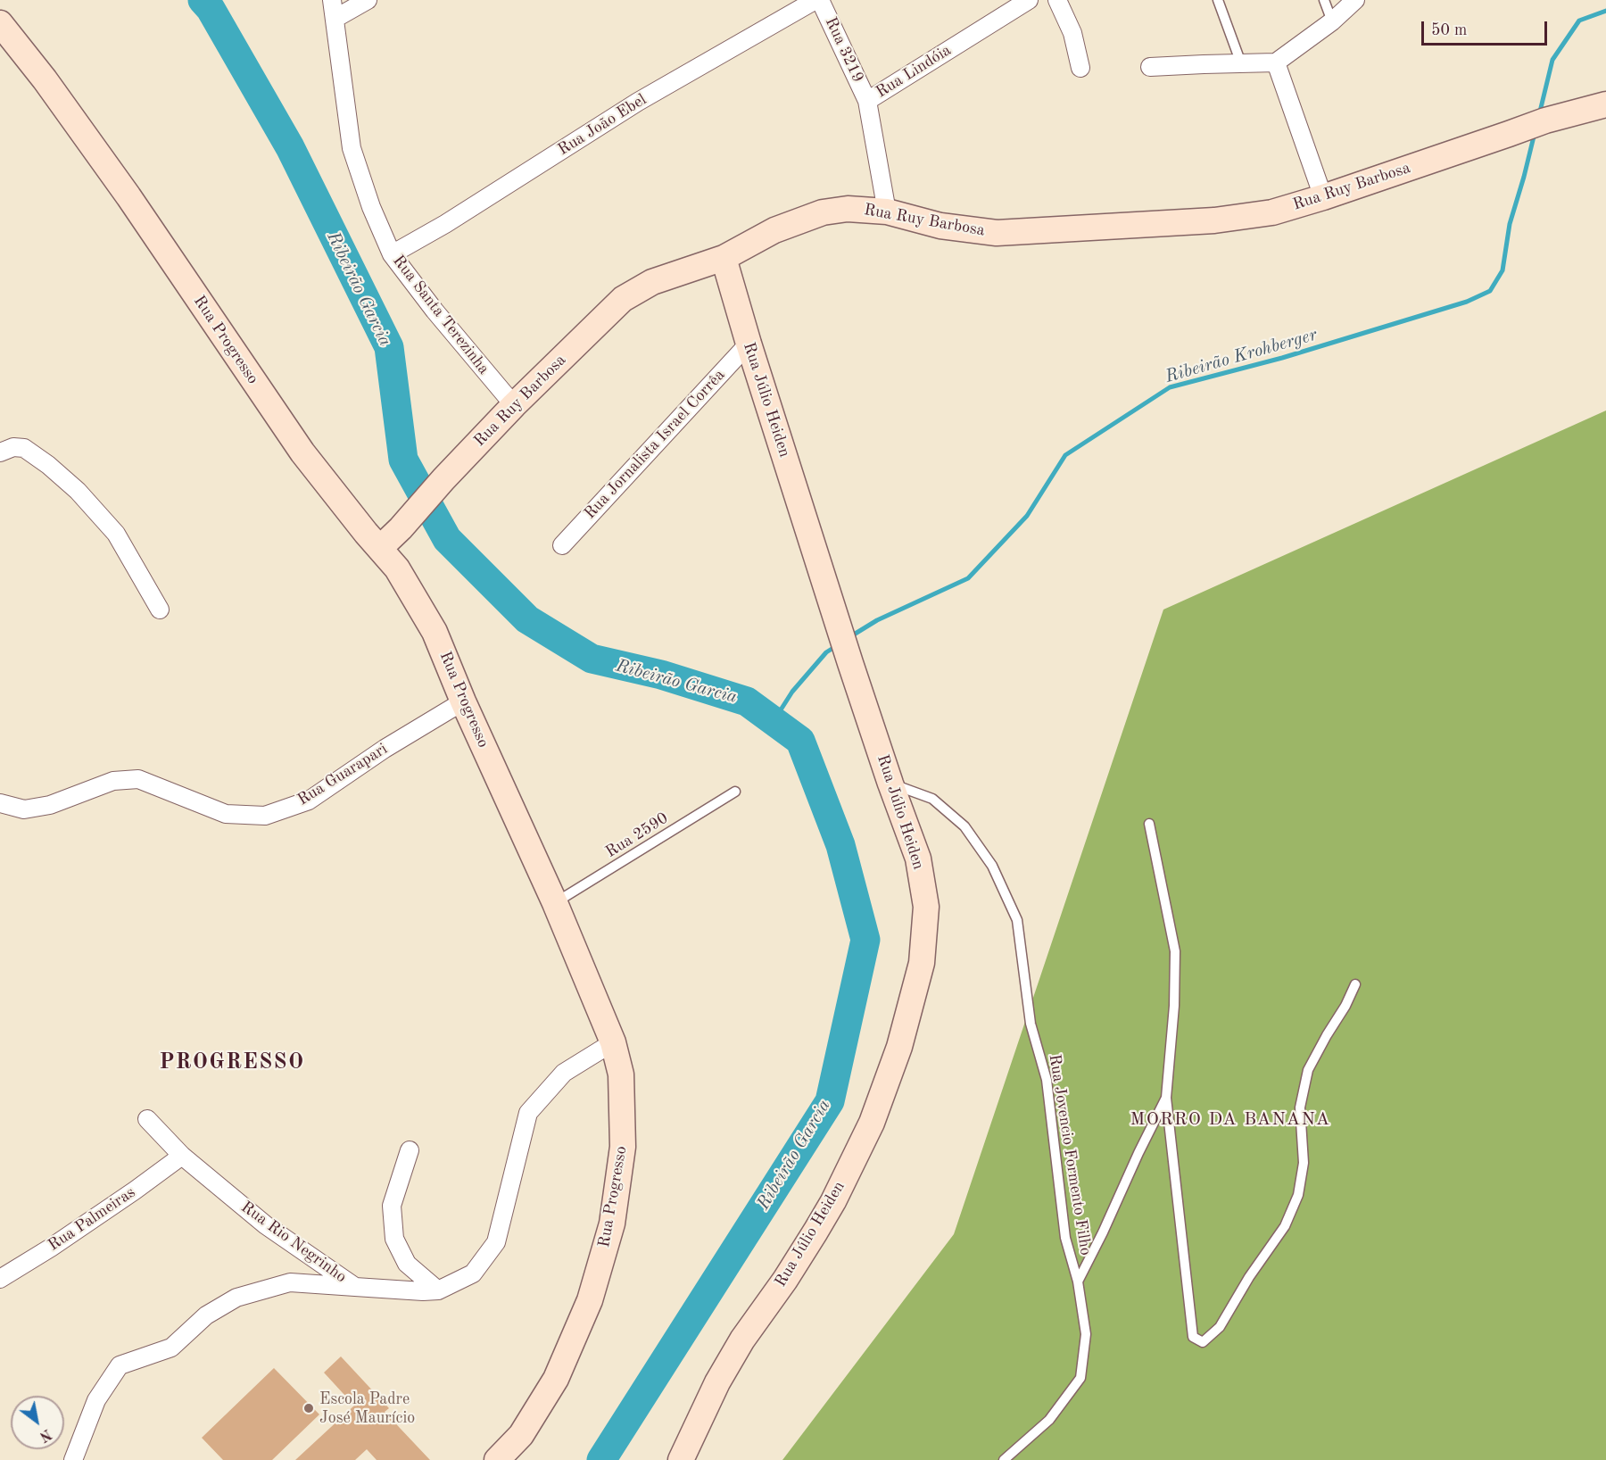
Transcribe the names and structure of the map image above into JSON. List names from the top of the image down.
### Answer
{
  "streets": {
    "street": [
      "Rua 3219",
      "Rua Lindóia",
      "Rua João Ebel",
      "Rua Ruy Barbosa",
      "Rua Santa Terezinha",
      "Rua Progresso",
      "Rua Júlio Heiden",
      "Rua Jornalista Israel Corrêa",
      "Rua Guarapari",
      "Rua Palmeiras",
      "Rua Rio Negrinho"
    ],
    "lane": ["Rua 2590", "Rua Jovencio Formento Filho"]
  },
  "crossings": [
    ["Rua 3219", "Rua Lindóia"],
    ["Rua Lindóia", "Rua Ruy Barbosa"],
    ["Rua João Ebel", "Rua Santa Terezinha"],
    ["Rua Ruy Barbosa", "Rua Santa Terezinha"],
    ["Rua Ruy Barbosa", "Rua Progresso"],
    ["Rua Ruy Barbosa", "Rua Júlio Heiden"],
    ["Rua Progresso", "Rua Guarapari"],
    ["Rua Progresso", "Rua 2590"],
    ["Rua Progresso", "Rua Rio Negrinho"],
    ["Rua Júlio Heiden", "Rua Jornalista Israel Corrêa"],
    ["Rua Júlio Heiden", "Rua Jovencio Formento Filho"],
    ["Rua Palmeiras", "Rua Rio Negrinho"]
  ],
  "districts": ["PROGRESSO", "MORRO DA BANANA"],
  "water": ["Ribeirão Garcia", "Ribeirão Krohberger"],
  "places": ["Escola Padre José Maurício"],
  "scale_bar": "50 m",
  "north": "bottom right"
}
